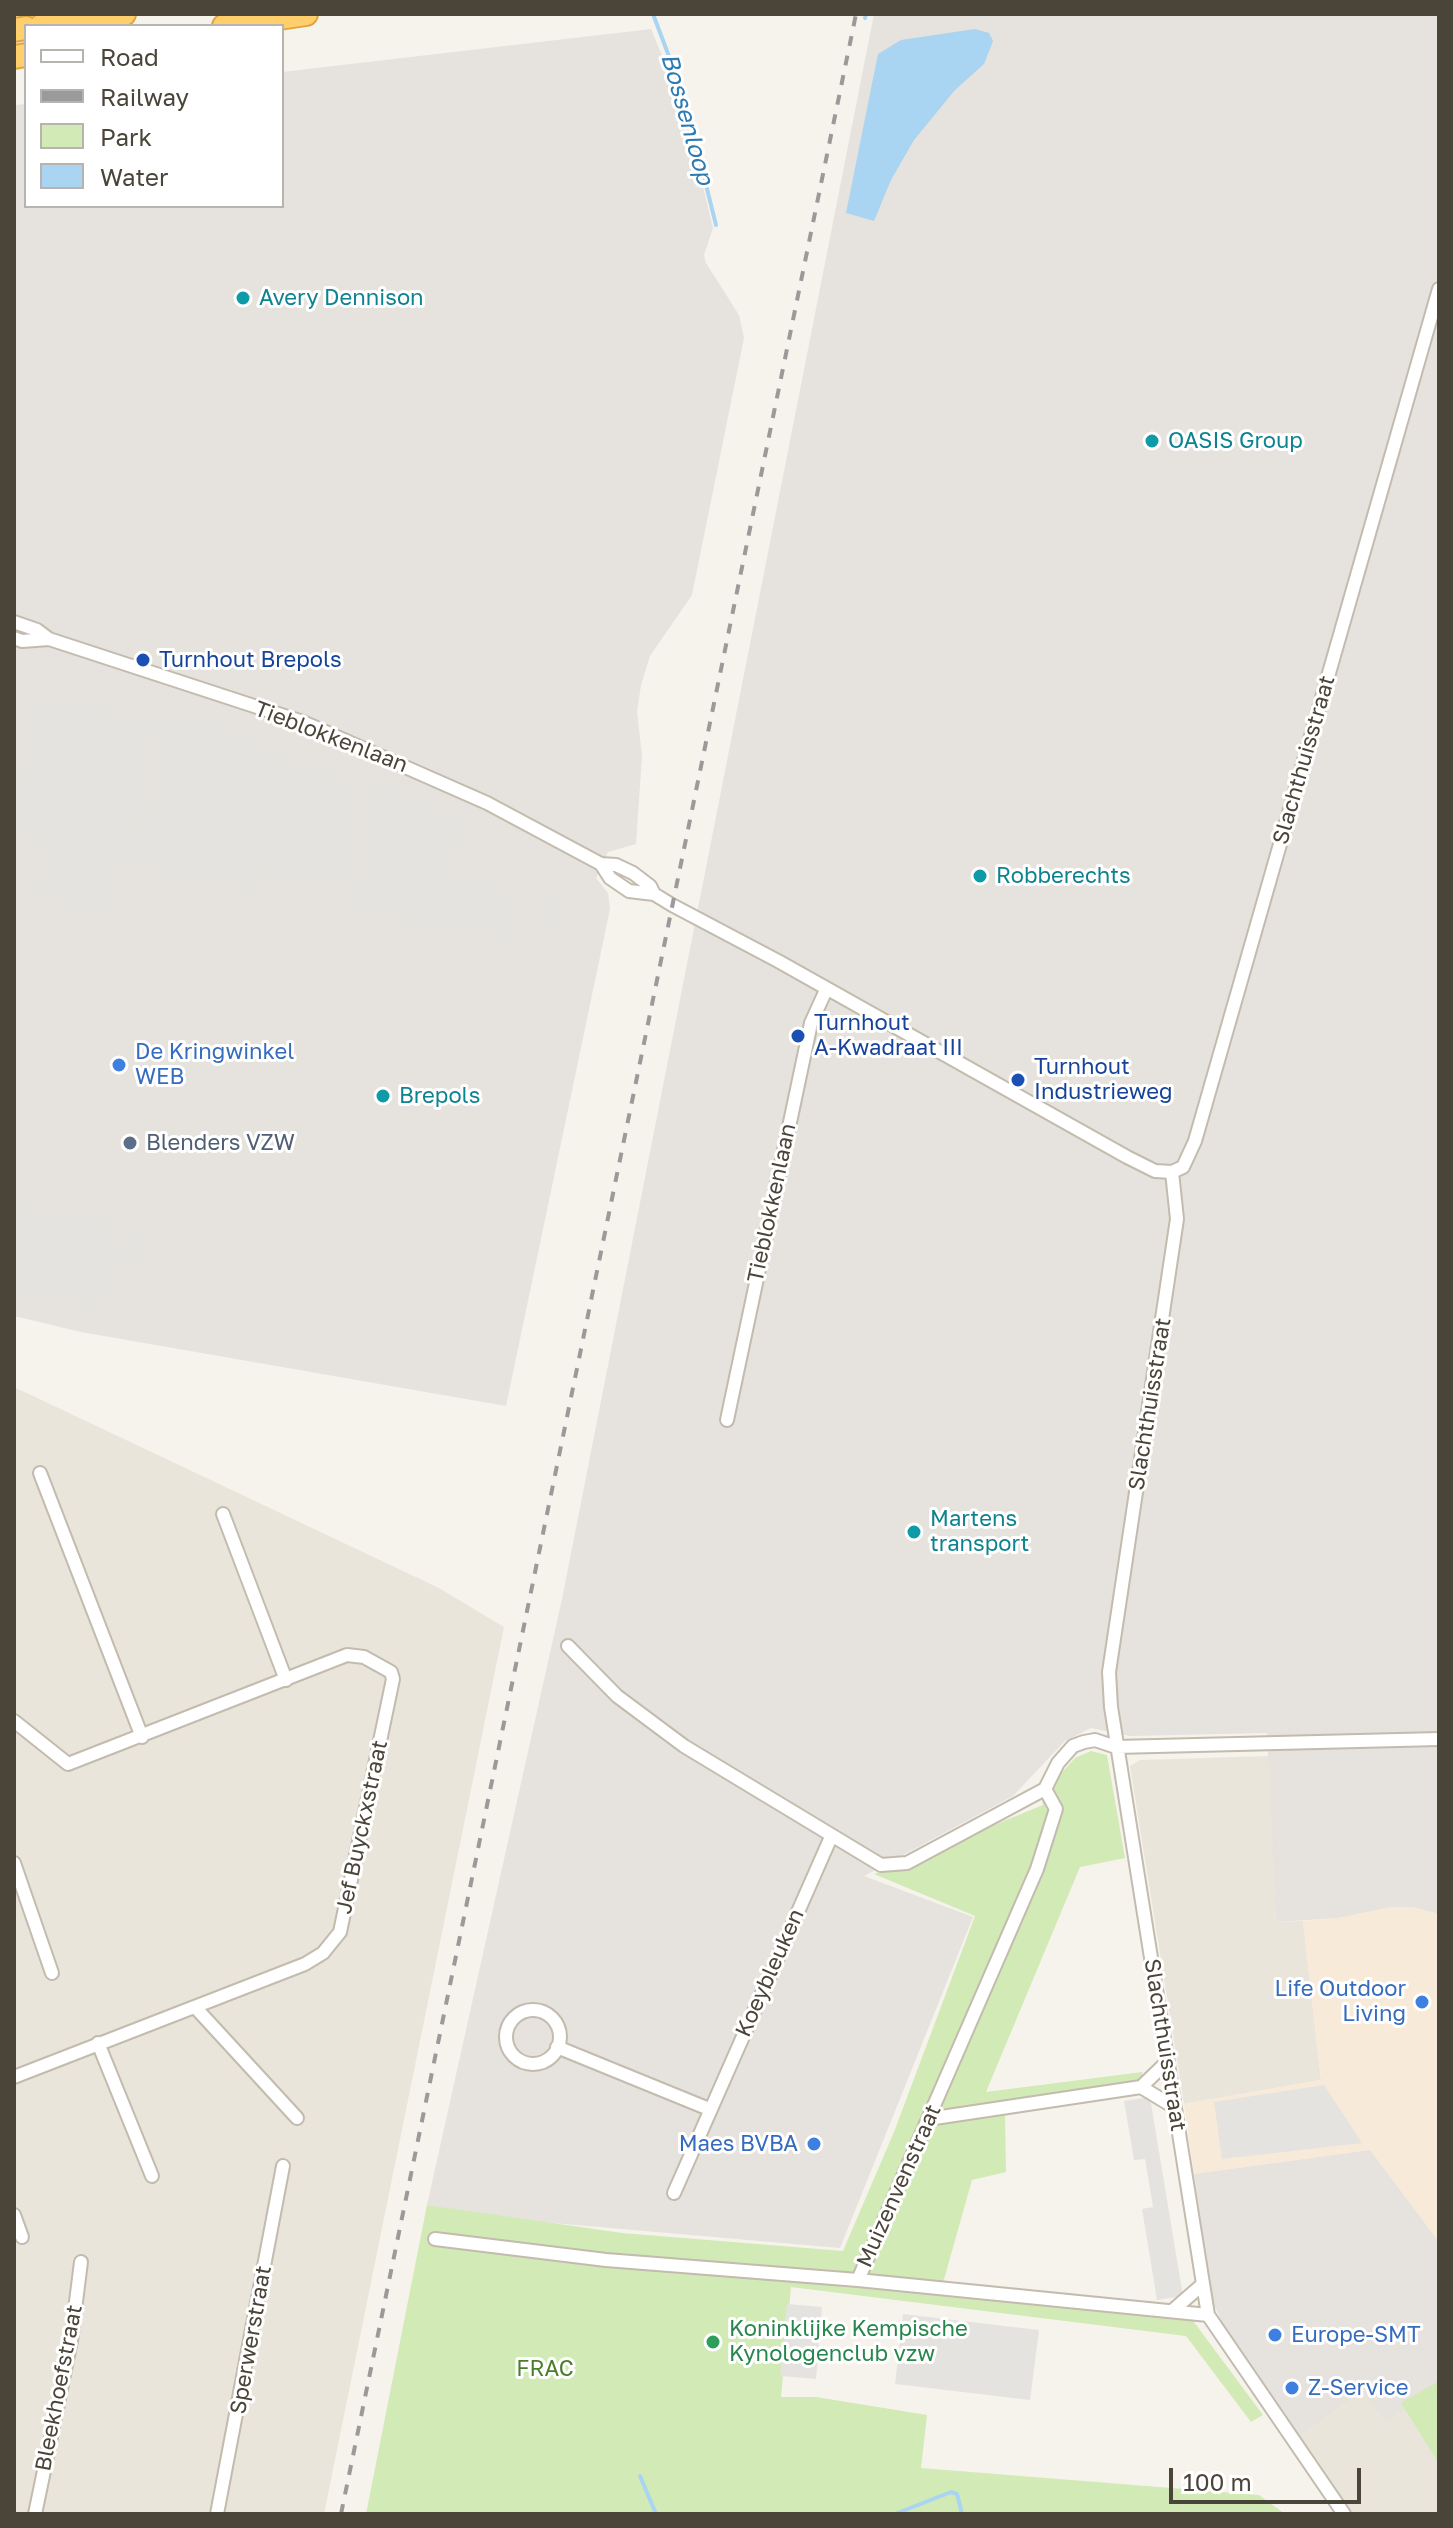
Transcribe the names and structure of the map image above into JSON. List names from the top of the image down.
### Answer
{
  "streets": {
    "street": [
      "Tieblokkenlaan",
      "Slachthuisstraat",
      "Jef Buyckxstraat",
      "Koeybleuken",
      "Muizenvenstraat",
      "Sperwerstraat",
      "Bleekhoefstraat"
    ]
  },
  "crossings": [
    ["Tieblokkenlaan", "Slachthuisstraat"]
  ],
  "water": ["Bossenloop"],
  "parks": ["FRAC"],
  "places": [
    "Avery Dennison",
    "OASIS Group",
    "Turnhout Brepols",
    "Robberechts",
    "Turnhout A-Kwadraat III",
    "De Kringwinkel WEB",
    "Turnhout Industrieweg",
    "Brepols",
    "Blenders VZW",
    "Martens transport",
    "Life Outdoor Living",
    "Maes BVBA",
    "Europe-SMT",
    "Koninklijke Kempische Kynologenclub vzw",
    "Z-Service"
  ],
  "legend": [
    "Road",
    "Railway",
    "Park",
    "Water"
  ],
  "scale_bar": "100 m"
}
